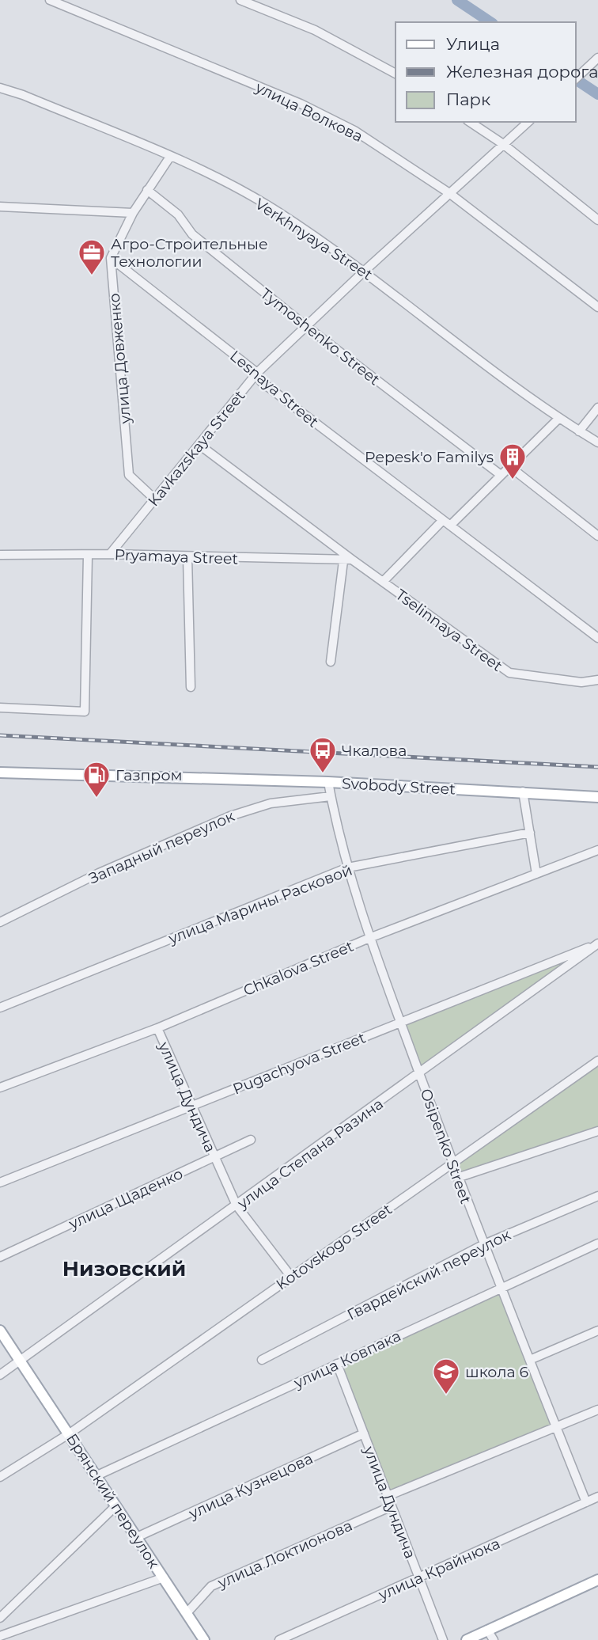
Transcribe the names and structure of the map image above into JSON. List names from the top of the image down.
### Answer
{
  "streets": {
    "main road": ["Svobody Street", "Брянский переулок"],
    "street": [
      "улица Волкова",
      "Verkhnyaya Street",
      "Tymoshenko Street",
      "улица Довженко",
      "Lesnaya Street",
      "Kavkazskaya Street",
      "Pryamaya Street",
      "Tselinnaya Street",
      "Западный переулок",
      "улица Марины Расковой",
      "Chkalova Street",
      "Pugachyova Street",
      "улица Дундича",
      "Osipenko Street",
      "улица Степана Разина",
      "улица Щаденко",
      "Kotovskogo Street",
      "Гвардейский переулок",
      "улица Ковпака",
      "улица Кузнецова",
      "улица Локтионова",
      "улица Крайнюка"
    ]
  },
  "crossings": [
    ["улица Волкова", "Kavkazskaya Street"],
    ["Verkhnyaya Street", "Kavkazskaya Street"],
    ["Tymoshenko Street", "Kavkazskaya Street"],
    ["улица Довженко", "Lesnaya Street"],
    ["улица Довженко", "Kavkazskaya Street"],
    ["Lesnaya Street", "Kavkazskaya Street"],
    ["Kavkazskaya Street", "Pryamaya Street"],
    ["Kavkazskaya Street", "Tselinnaya Street"],
    ["Pryamaya Street", "Tselinnaya Street"],
    ["Svobody Street", "Osipenko Street"],
    ["Западный переулок", "Osipenko Street"],
    ["улица Марины Расковой", "Osipenko Street"],
    ["Chkalova Street", "улица Дундича"],
    ["Chkalova Street", "Osipenko Street"],
    ["Pugachyova Street", "улица Дундича"],
    ["Pugachyova Street", "Osipenko Street"],
    ["Pugachyova Street", "улица Степана Разина"],
    ["улица Дундича", "улица Степана Разина"],
    ["улица Дундича", "улица Щаденко"],
    ["улица Дундича", "Kotovskogo Street"],
    ["улица Дундича", "улица Ковпака"],
    ["улица Дундича", "улица Кузнецова"],
    ["улица Дундича", "улица Локтионова"],
    ["улица Дундича", "улица Крайнюка"],
    ["Osipenko Street", "улица Степана Разина"],
    ["Osipenko Street", "Kotovskogo Street"],
    ["Osipenko Street", "Гвардейский переулок"],
    ["Osipenko Street", "улица Ковпака"],
    ["Osipenko Street", "улица Крайнюка"],
    ["улица Степана Разина", "Брянский переулок"],
    ["Kotovskogo Street", "Брянский переулок"],
    ["улица Ковпака", "Брянский переулок"],
    ["улица Кузнецова", "Брянский переулок"],
    ["Брянский переулок", "улица Локтионова"]
  ],
  "districts": ["Низовский"],
  "places": {
    "office": ["Агро-Строительные Технологии"],
    "building": ["Pepesk'o Familys"],
    "bus stop": ["Чкалова"],
    "fuel station": ["Газпром"],
    "school or university": ["школа 6"]
  },
  "legend": ["Улица", "Железная дорога", "Парк"]
}
